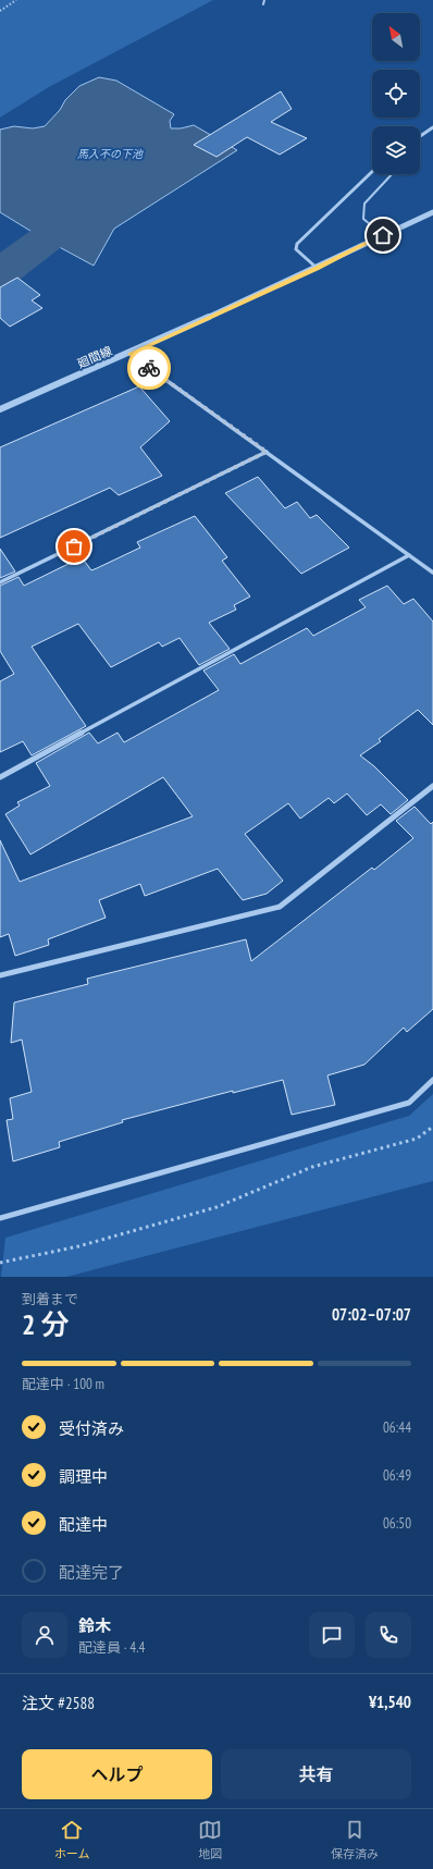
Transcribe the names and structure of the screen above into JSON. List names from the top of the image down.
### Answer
{
  "streets": {
    "street": ["廻間線"]
  },
  "water": ["馬入不の下池"],
  "north": "top left",
  "page": {
    "heading": ["2 分", "到着まで", "07:02–07:07"],
    "panel": [
      "鈴木",
      "配達員 · 4.4",
      "注文 #2588",
      "¥1,540"
    ],
    "bar": "配達中 · 100 m",
    "list": [
      ["受付済み", "06:44"],
      ["調理中", "06:49"],
      ["配達中", "06:50"],
      "配達完了"
    ],
    "buttons": ["ヘルプ", "共有"],
    "tabs": ["ホーム", "地図", "保存済み"]
  }
}
